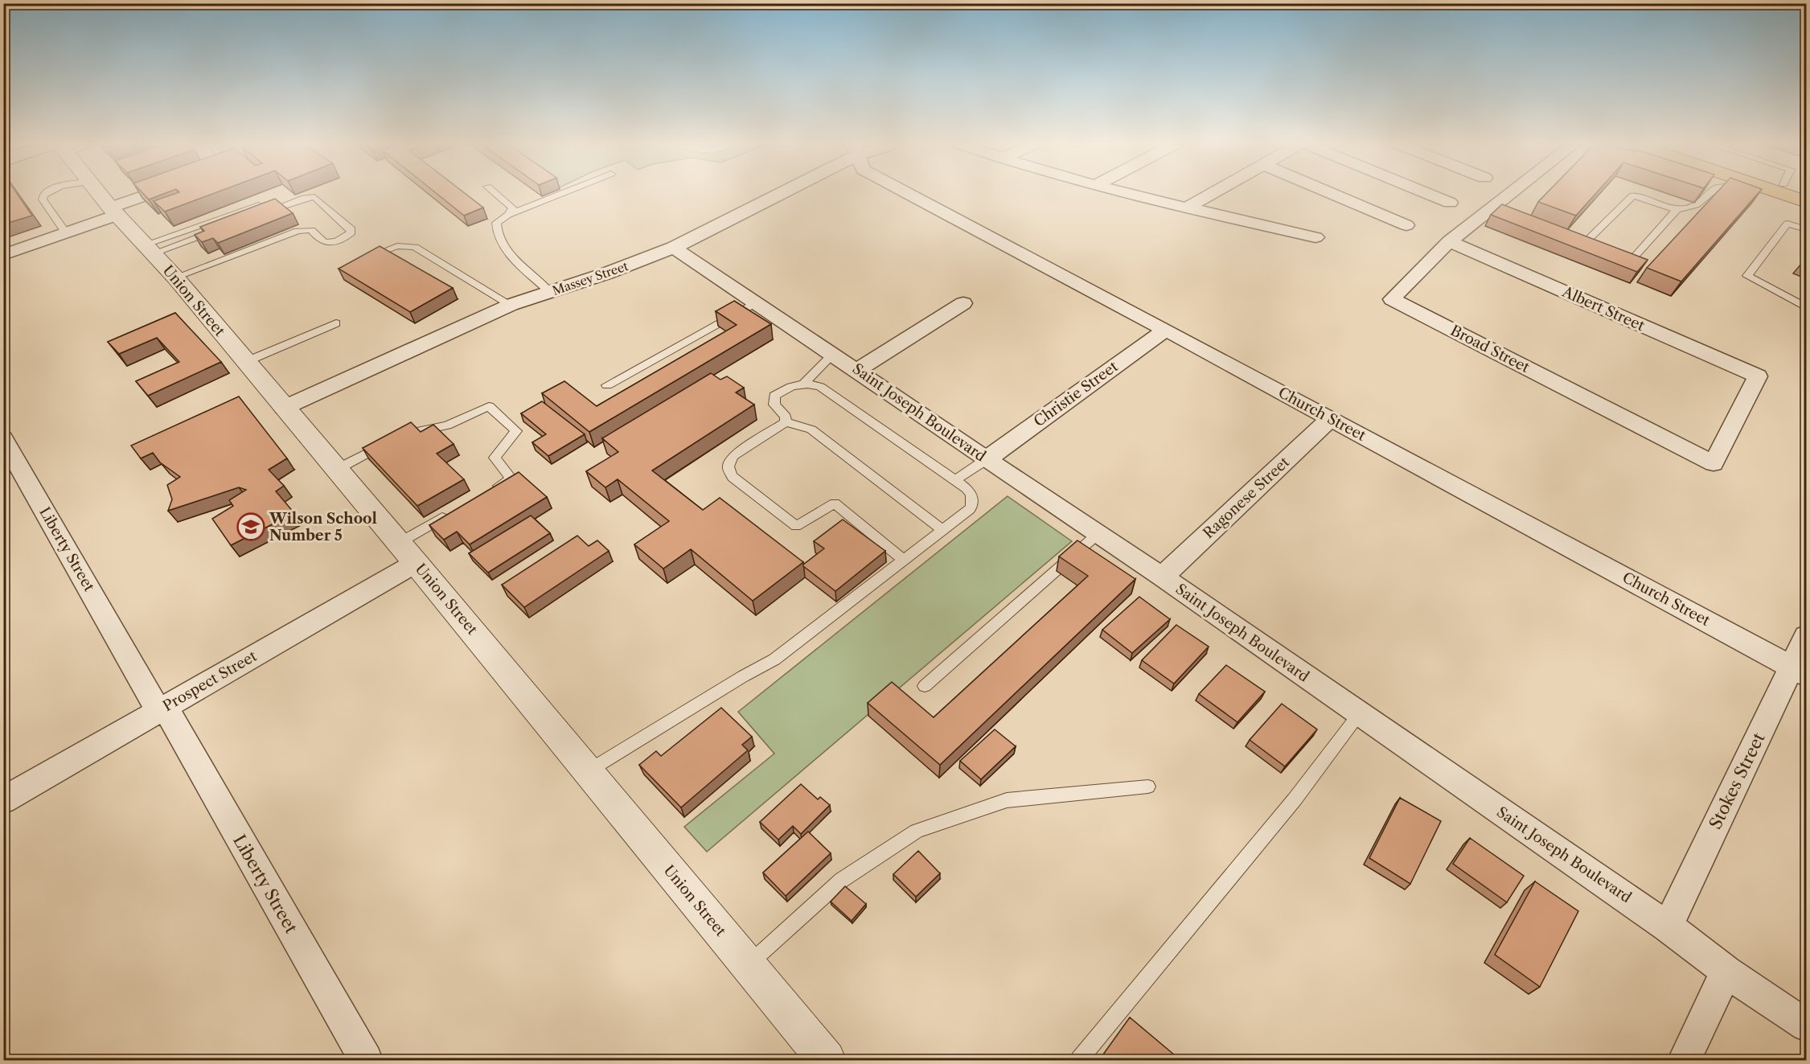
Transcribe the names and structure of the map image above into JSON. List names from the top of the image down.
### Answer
{
  "streets": {
    "street": [
      "Massey Street",
      "Union Street",
      "Albert Street",
      "Broad Street",
      "Christie Street",
      "Saint Joseph Boulevard",
      "Church Street",
      "Ragonese Street",
      "Liberty Street",
      "Prospect Street",
      "Stokes Street"
    ]
  },
  "crossings": [
    ["Massey Street", "Union Street"],
    ["Massey Street", "Saint Joseph Boulevard"],
    ["Union Street", "Prospect Street"],
    ["Albert Street", "Broad Street"],
    ["Christie Street", "Saint Joseph Boulevard"],
    ["Christie Street", "Church Street"],
    ["Saint Joseph Boulevard", "Ragonese Street"],
    ["Saint Joseph Boulevard", "Stokes Street"],
    ["Church Street", "Ragonese Street"],
    ["Church Street", "Stokes Street"],
    ["Liberty Street", "Prospect Street"]
  ],
  "places": {
    "school or university": ["Wilson School Number 5"]
  }
}
